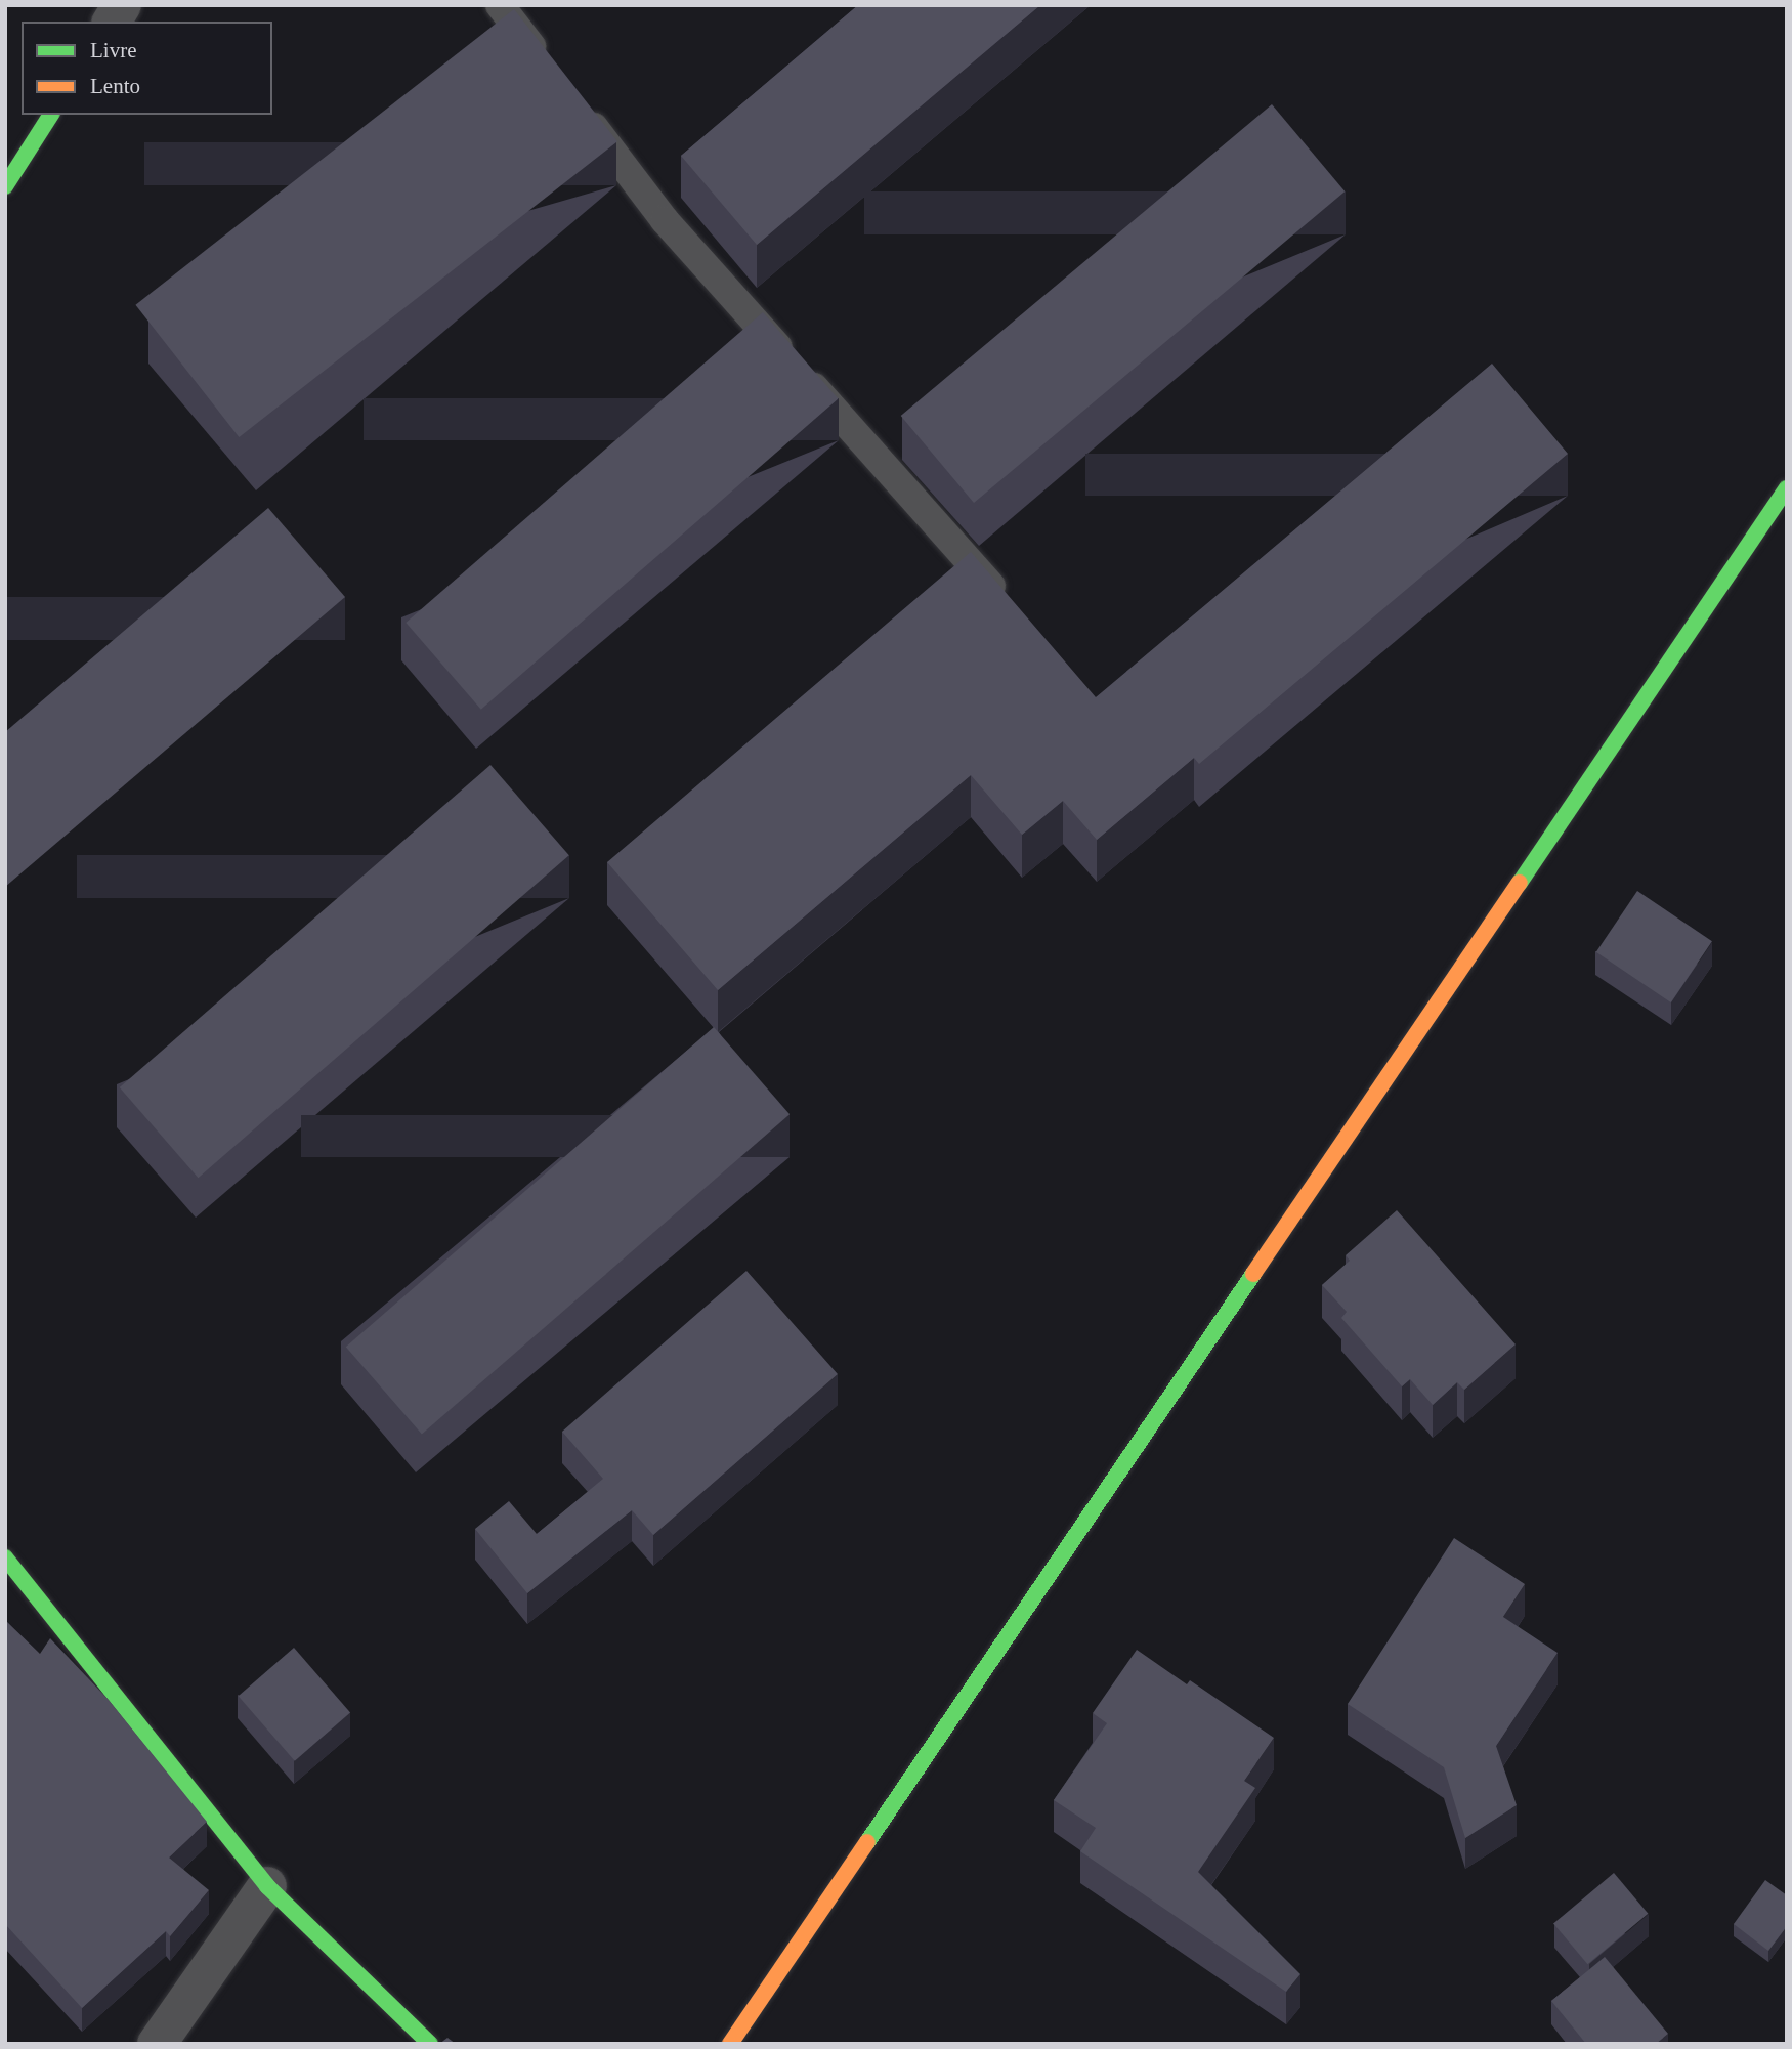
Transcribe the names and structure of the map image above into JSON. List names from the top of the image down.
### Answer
{
  "legend": ["Livre", "Lento"]
}
